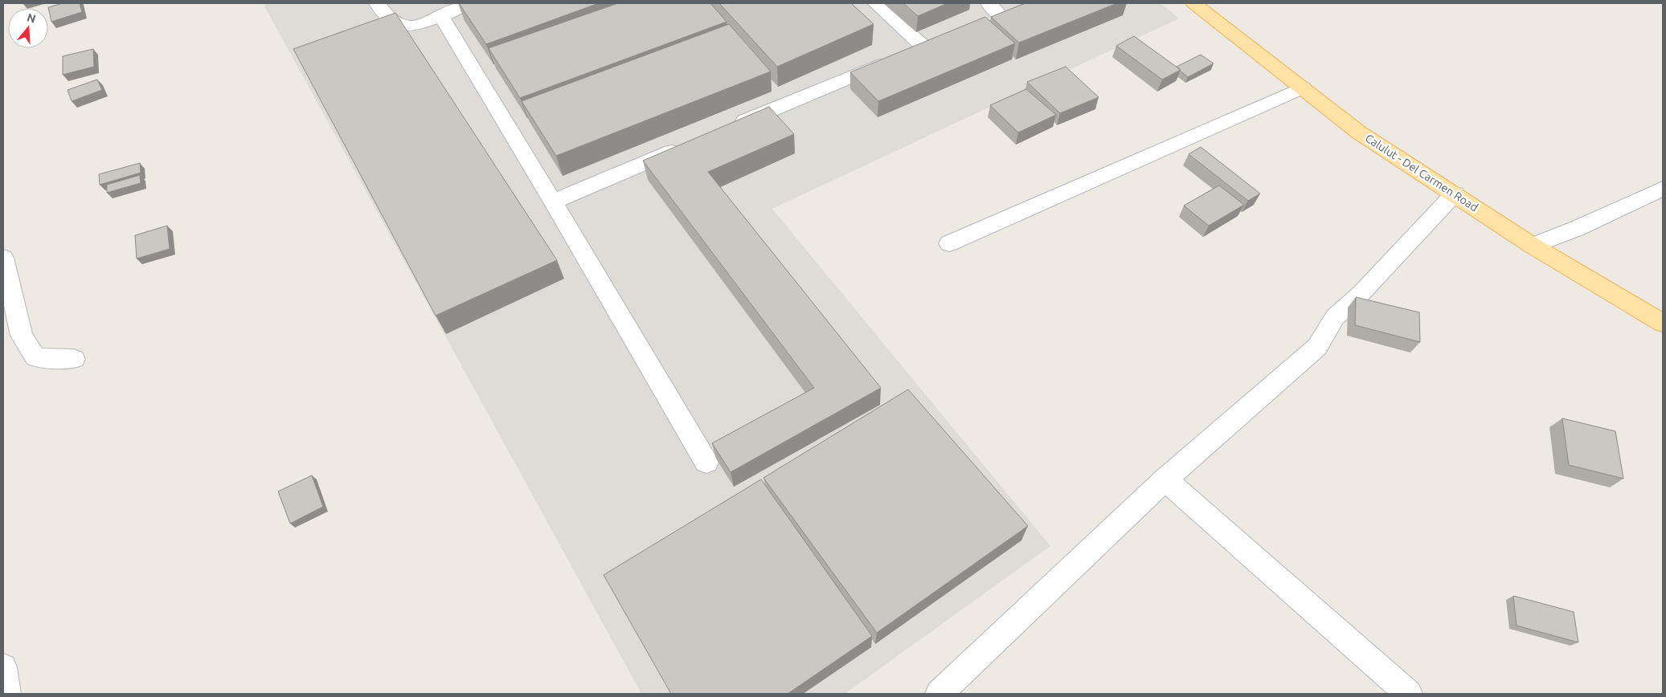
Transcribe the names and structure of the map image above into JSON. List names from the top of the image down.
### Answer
{
  "streets": {
    "main road": ["Calulut - Del Carmen Road"]
  },
  "north": "top"
}
